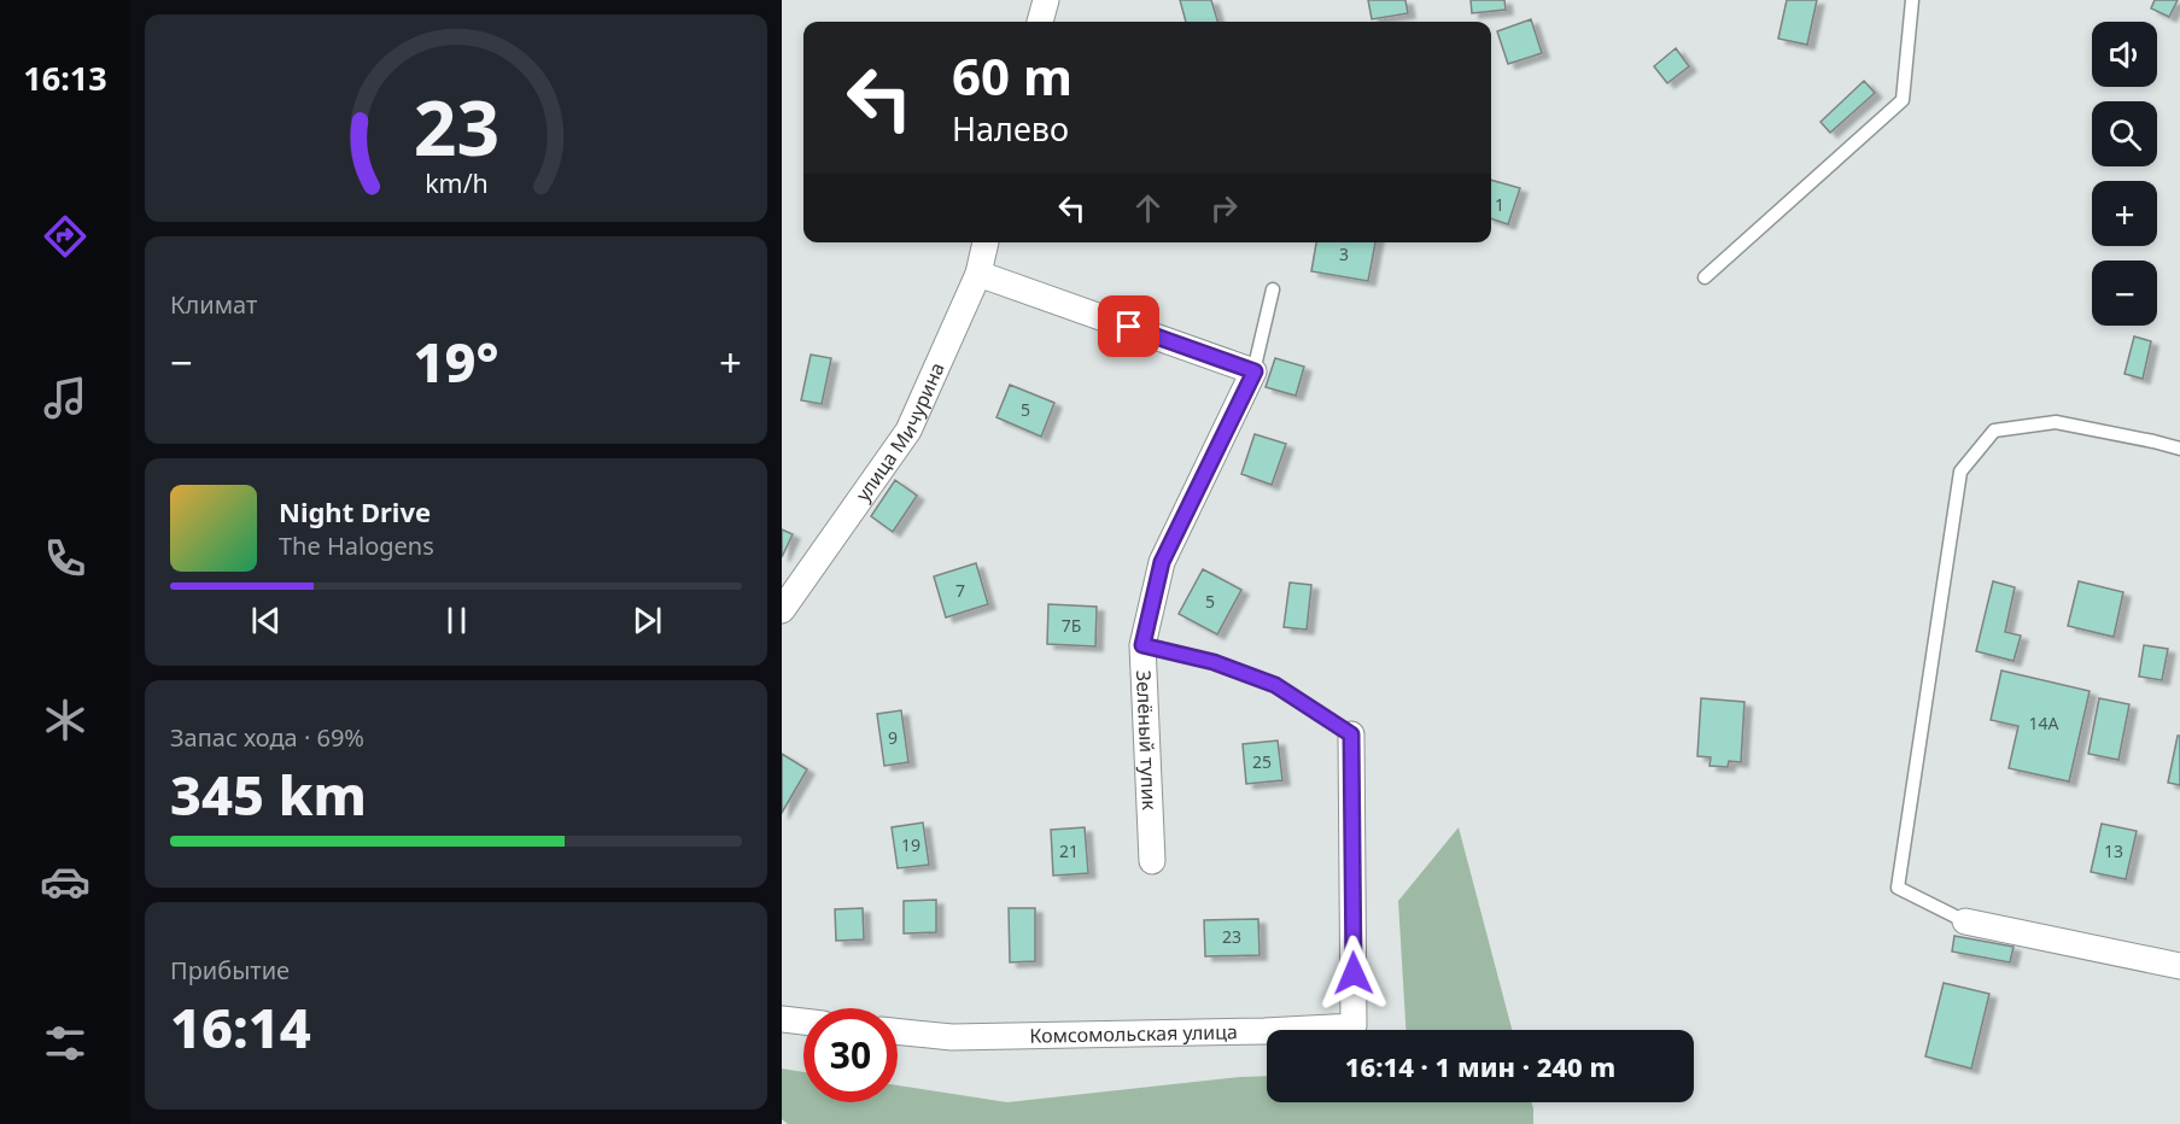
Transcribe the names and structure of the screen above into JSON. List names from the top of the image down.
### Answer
{
  "streets": {
    "street": ["улица Мичурина", "Зелёный тупик", "Комсомольская улица"]
  },
  "house_numbers": [
    "1",
    "3",
    "5",
    "7",
    "5",
    "7Б",
    "14А",
    "9",
    "25",
    "19",
    "21",
    "13",
    "23"
  ],
  "page": {
    "tabs": "16:13",
    "map_buttons": ["+", "−"],
    "turn": ["60 m", "Налево"],
    "tile": [
      "Климат",
      ["Запас хода · 69%", "345 km"],
      ["Прибытие", "16:14"]
    ],
    "heat": ["−", "19°", "+"],
    "song": ["Night Drive", "The Halogens"],
    "limit": "30",
    "trip": "16:14 · 1 мин · 240 m",
    "gauge": ["23", "km/h"]
  }
}
